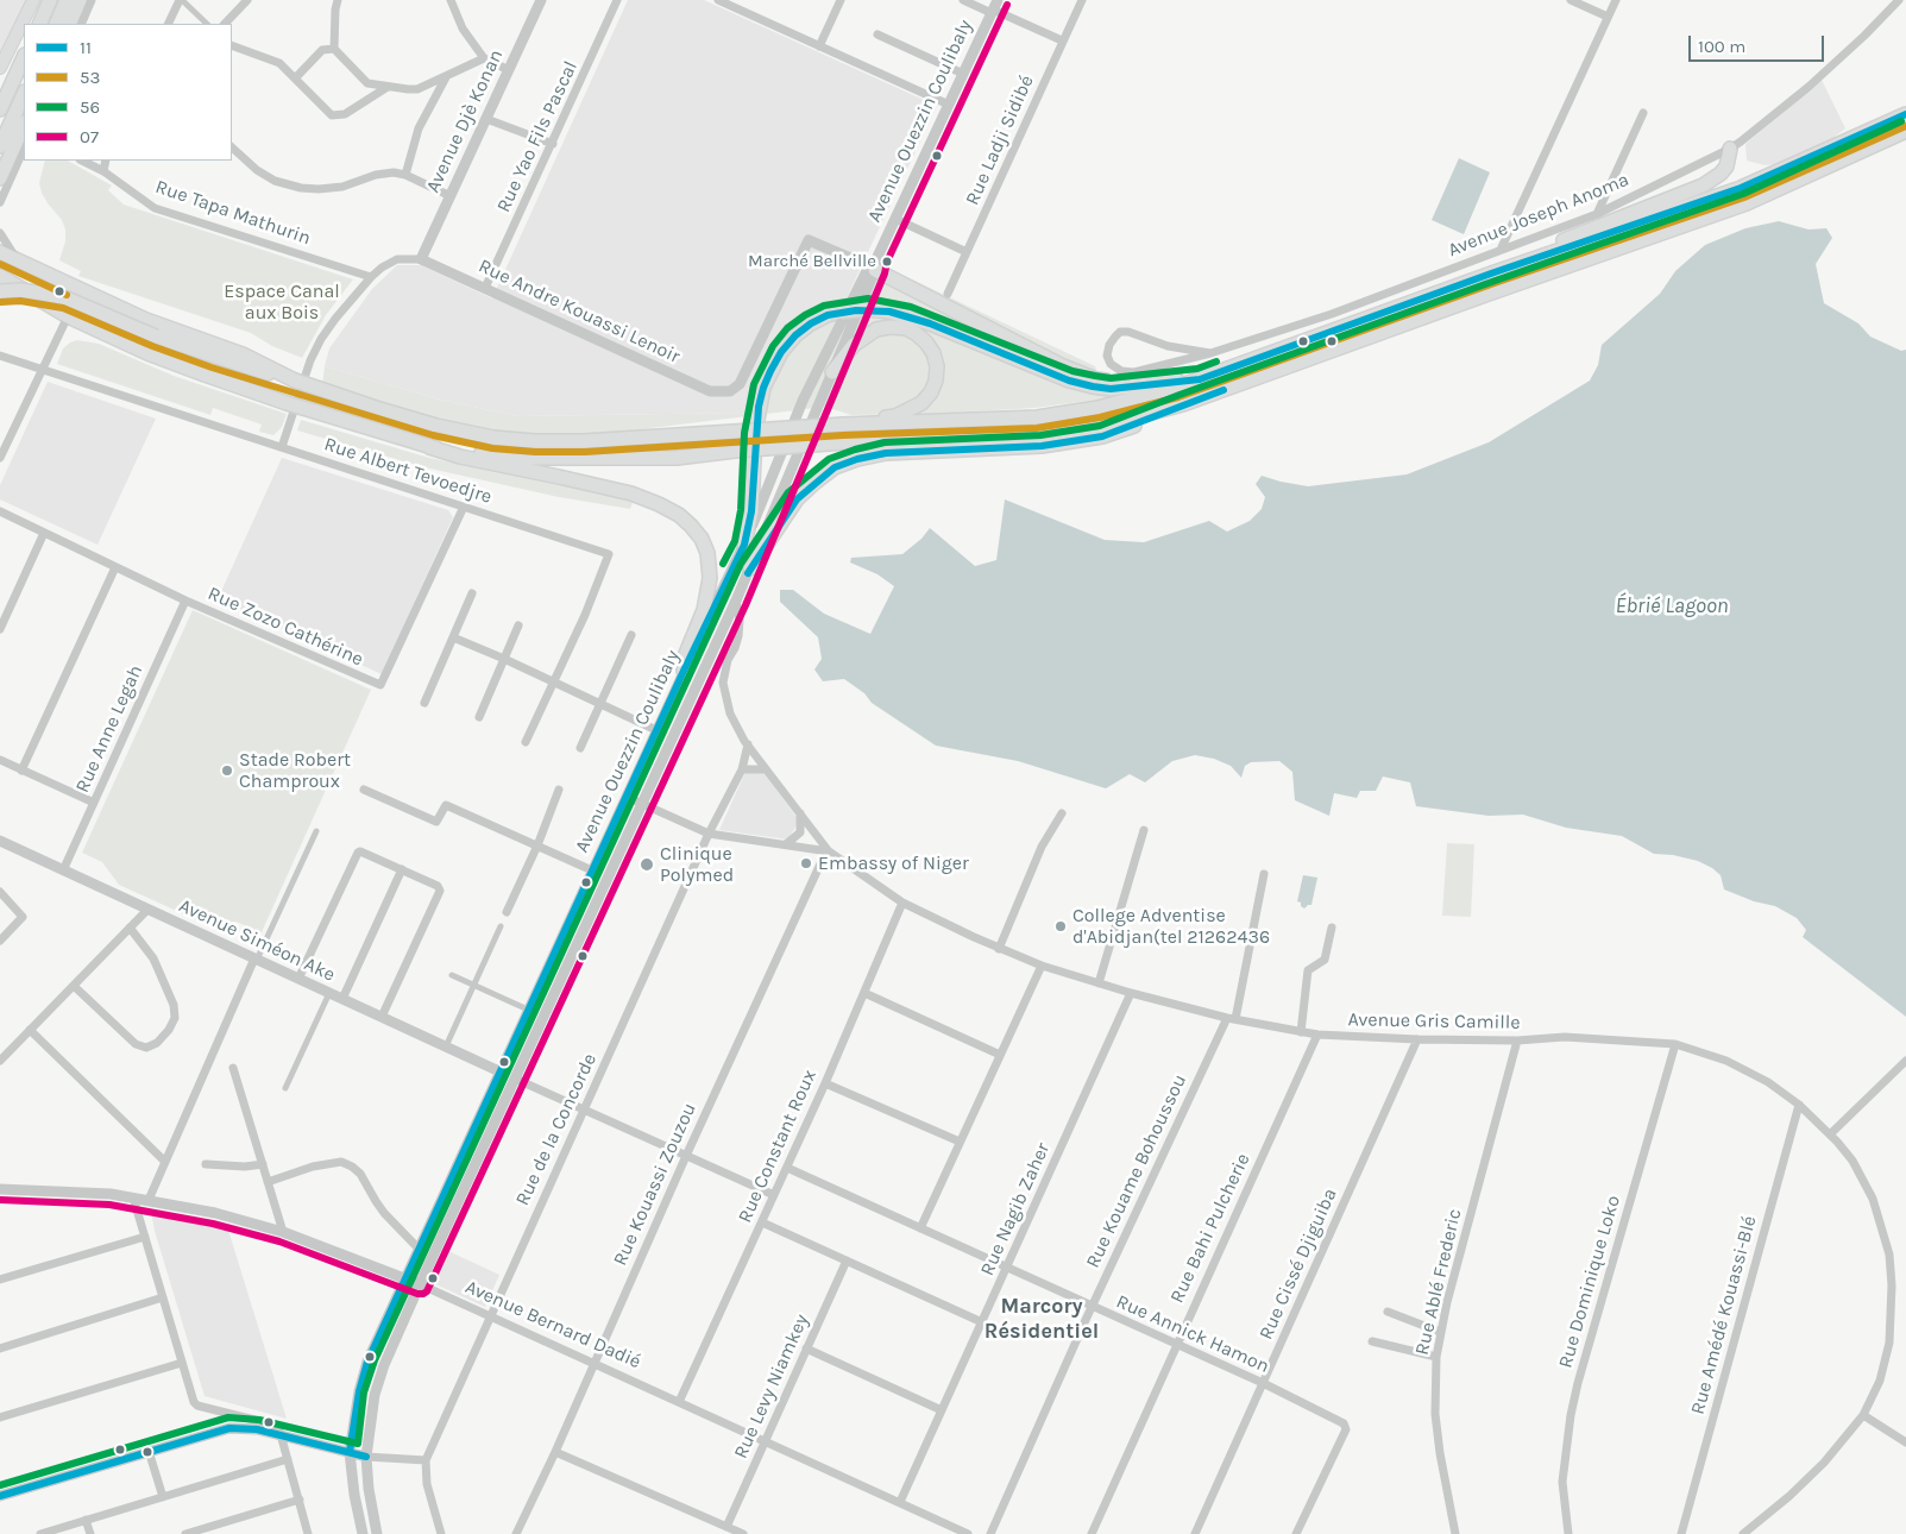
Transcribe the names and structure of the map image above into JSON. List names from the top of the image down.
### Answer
{
  "streets": {
    "street": [
      "Avenue Djè Konan",
      "Avenue Ouezzin Coulibaly",
      "Rue Yao Fils Pascal",
      "Rue Ladji Sidibé",
      "Rue Tapa Mathurin",
      "Avenue Joseph Anoma",
      "Rue Andre Kouassi Lenoir",
      "Rue Albert Tevoedjre",
      "Rue Zozo Cathérine",
      "Rue Anne Legah",
      "Avenue Siméon Ake",
      "Avenue Gris Camille",
      "Rue de la Concorde",
      "Rue Constant Roux",
      "Rue Kouame Bohoussou",
      "Rue Kouassi Zouzou",
      "Rue Nagib Zaher",
      "Rue Bahi Pulcherie",
      "Rue Cissé Djiguiba",
      "Rue Ablé Frederic",
      "Rue Dominique Loko",
      "Rue Amédé Kouassi-Blé",
      "Avenue Bernard Dadié",
      "Rue Annick Hamon",
      "Rue Levy Niamkey"
    ]
  },
  "crossings": [
    ["Avenue Djè Konan", "Rue Andre Kouassi Lenoir"],
    ["Avenue Ouezzin Coulibaly", "Rue Andre Kouassi Lenoir"],
    ["Avenue Ouezzin Coulibaly", "Avenue Siméon Ake"],
    ["Avenue Ouezzin Coulibaly", "Avenue Gris Camille"],
    ["Avenue Ouezzin Coulibaly", "Avenue Bernard Dadié"],
    ["Rue Yao Fils Pascal", "Rue Andre Kouassi Lenoir"],
    ["Rue Tapa Mathurin", "Rue Andre Kouassi Lenoir"],
    ["Rue Andre Kouassi Lenoir", "Rue Albert Tevoedjre"],
    ["Rue Albert Tevoedjre", "Rue Zozo Cathérine"],
    ["Rue Zozo Cathérine", "Rue Anne Legah"],
    ["Rue Anne Legah", "Avenue Siméon Ake"],
    ["Avenue Gris Camille", "Rue de la Concorde"],
    ["Avenue Gris Camille", "Rue Constant Roux"],
    ["Avenue Gris Camille", "Rue Kouame Bohoussou"],
    ["Avenue Gris Camille", "Rue Kouassi Zouzou"],
    ["Avenue Gris Camille", "Rue Nagib Zaher"],
    ["Avenue Gris Camille", "Rue Bahi Pulcherie"],
    ["Avenue Gris Camille", "Rue Cissé Djiguiba"],
    ["Avenue Gris Camille", "Rue Ablé Frederic"],
    ["Avenue Gris Camille", "Rue Dominique Loko"],
    ["Avenue Gris Camille", "Rue Amédé Kouassi-Blé"],
    ["Rue de la Concorde", "Avenue Bernard Dadié"],
    ["Rue Constant Roux", "Avenue Bernard Dadié"],
    ["Rue Constant Roux", "Rue Annick Hamon"],
    ["Rue Kouame Bohoussou", "Rue Annick Hamon"],
    ["Rue Kouassi Zouzou", "Avenue Bernard Dadié"],
    ["Rue Nagib Zaher", "Avenue Bernard Dadié"],
    ["Rue Nagib Zaher", "Rue Annick Hamon"],
    ["Rue Bahi Pulcherie", "Rue Annick Hamon"],
    ["Rue Cissé Djiguiba", "Rue Annick Hamon"],
    ["Avenue Bernard Dadié", "Rue Levy Niamkey"]
  ],
  "districts": ["Marcory Résidentiel"],
  "water": ["Ébrié Lagoon"],
  "parks": ["Espace Canal aux Bois"],
  "places": [
    "Marché Bellville",
    "Stade Robert Champroux",
    "Embassy of Niger",
    "Clinique Polymed",
    "College Adventise d'Abidjan(tel 21262436"
  ],
  "lines": [
    "transit line 07",
    "transit line 11",
    "transit line 56",
    "transit line 53"
  ],
  "legend": [
    "11",
    "53",
    "56",
    "07"
  ],
  "scale_bar": "100 m"
}
